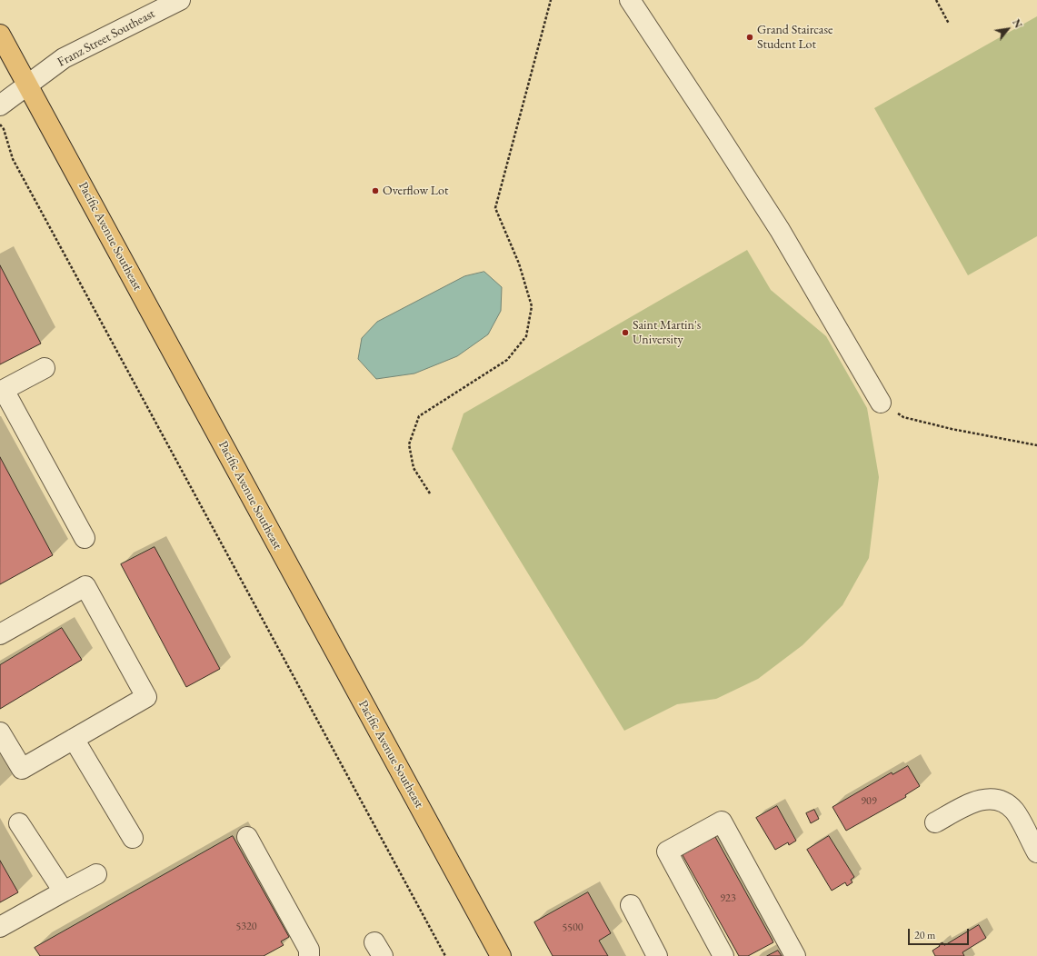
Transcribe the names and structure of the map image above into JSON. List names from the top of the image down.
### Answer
{
  "streets": {
    "main road": ["Pacific Avenue Southeast"],
    "street": ["Franz Street Southeast"]
  },
  "crossings": [
    ["Franz Street Southeast", "Pacific Avenue Southeast"]
  ],
  "places": ["Grand Staircase Student Lot", "Overflow Lot", "Saint Martin's University"],
  "house_numbers": [
    "909",
    "923",
    "5320",
    "5500"
  ],
  "scale_bar": "20 m",
  "north": "top right"
}
